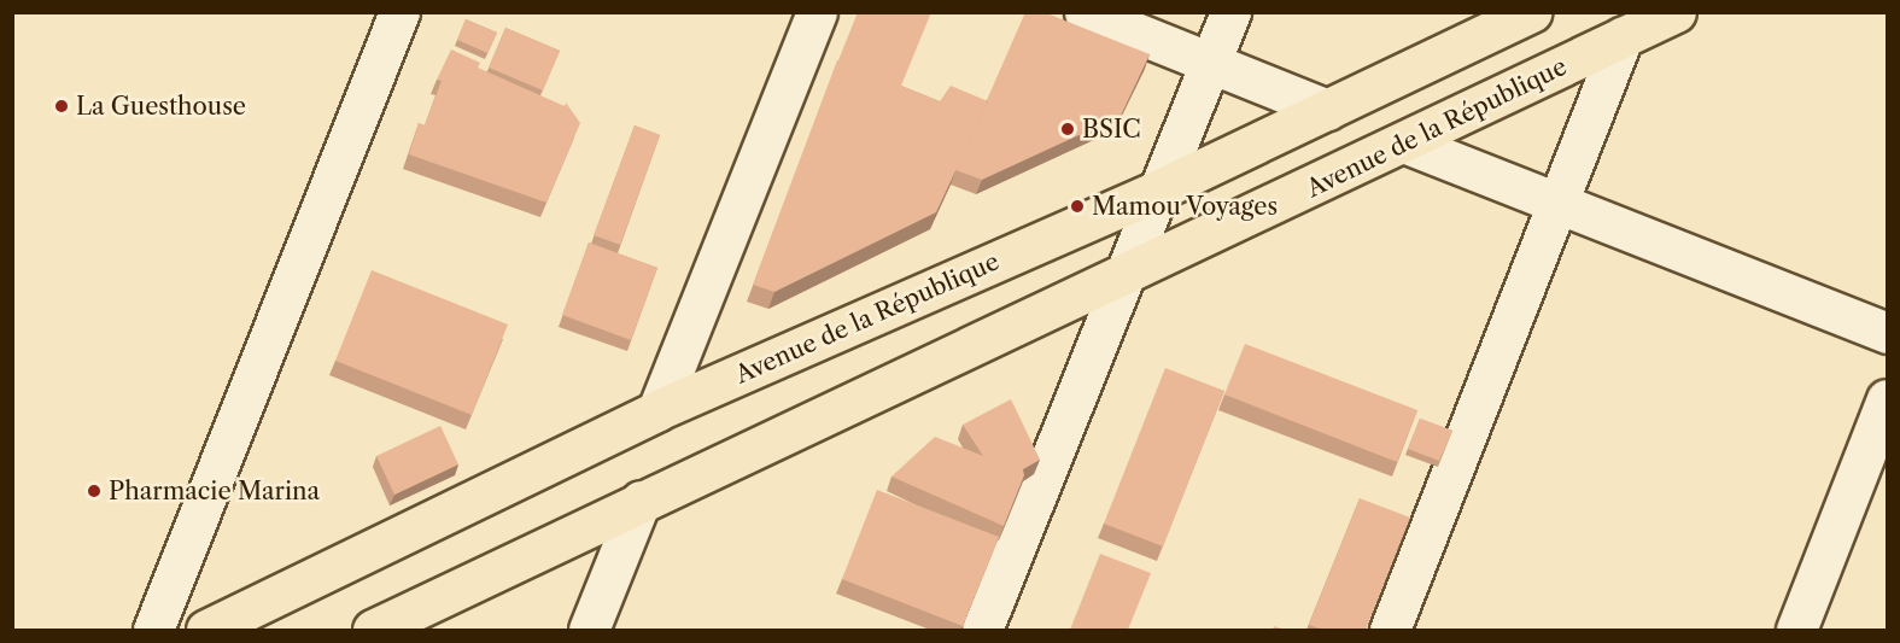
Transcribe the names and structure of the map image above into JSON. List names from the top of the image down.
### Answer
{
  "streets": {
    "main road": ["Avenue de la République"]
  },
  "places": [
    "La Guesthouse",
    "BSIC",
    "Mamou Voyages",
    "Pharmacie Marina"
  ]
}
